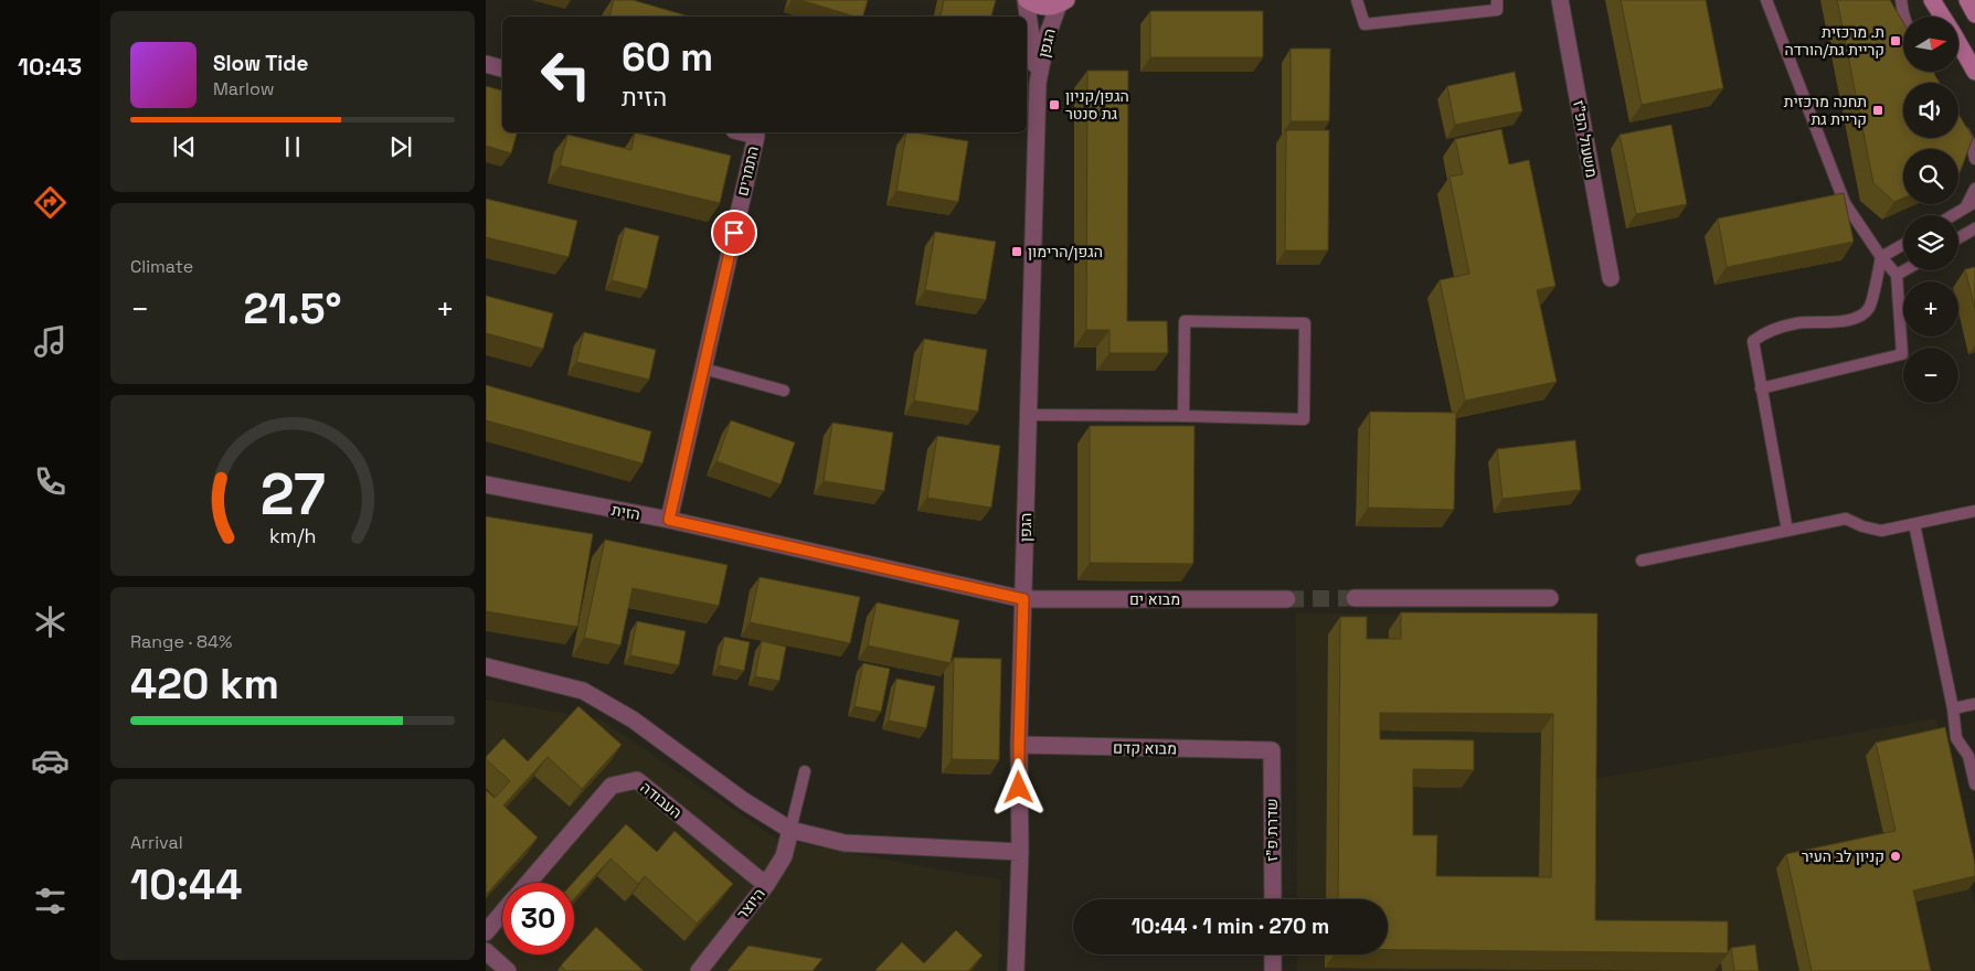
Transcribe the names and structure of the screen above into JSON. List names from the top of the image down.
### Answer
{
  "streets": {
    "street": [
      "הגפן",
      "משעול הפ\"ז",
      "התמרים",
      "הזית",
      "מבוא ים",
      "מבוא קדם",
      "העבודה",
      "שדרת פ\"ז",
      "היוצר"
    ]
  },
  "crossings": [
    ["הגפן", "הזית"],
    ["הגפן", "מבוא ים"],
    ["הגפן", "מבוא קדם"],
    ["התמרים", "הזית"],
    ["הזית", "מבוא ים"],
    ["מבוא קדם", "שדרת פ\"ז"],
    ["העבודה", "היוצר"]
  ],
  "places": {
    "transit": [
      "ת. מרכזית קריית גת/הורדה",
      "הגפן/קניון גת סנטר",
      "תחנה מרכזית קריית גת",
      "הגפן/הרימון"
    ],
    "other": ["קניון לב העיר"]
  },
  "north": "right",
  "page": {
    "tabs": "10:43",
    "map_buttons": ["+", "−"],
    "turn": ["60 m", "הזית"],
    "song": ["Slow Tide", "Marlow"],
    "tile": [
      "Climate",
      ["Range · 84%", "420 km"],
      ["Arrival", "10:44"]
    ],
    "heat": ["−", "21.5°", "+"],
    "limit": "30",
    "trip": "10:44 · 1 min · 270 m",
    "gauge": ["27", "km/h"]
  }
}
